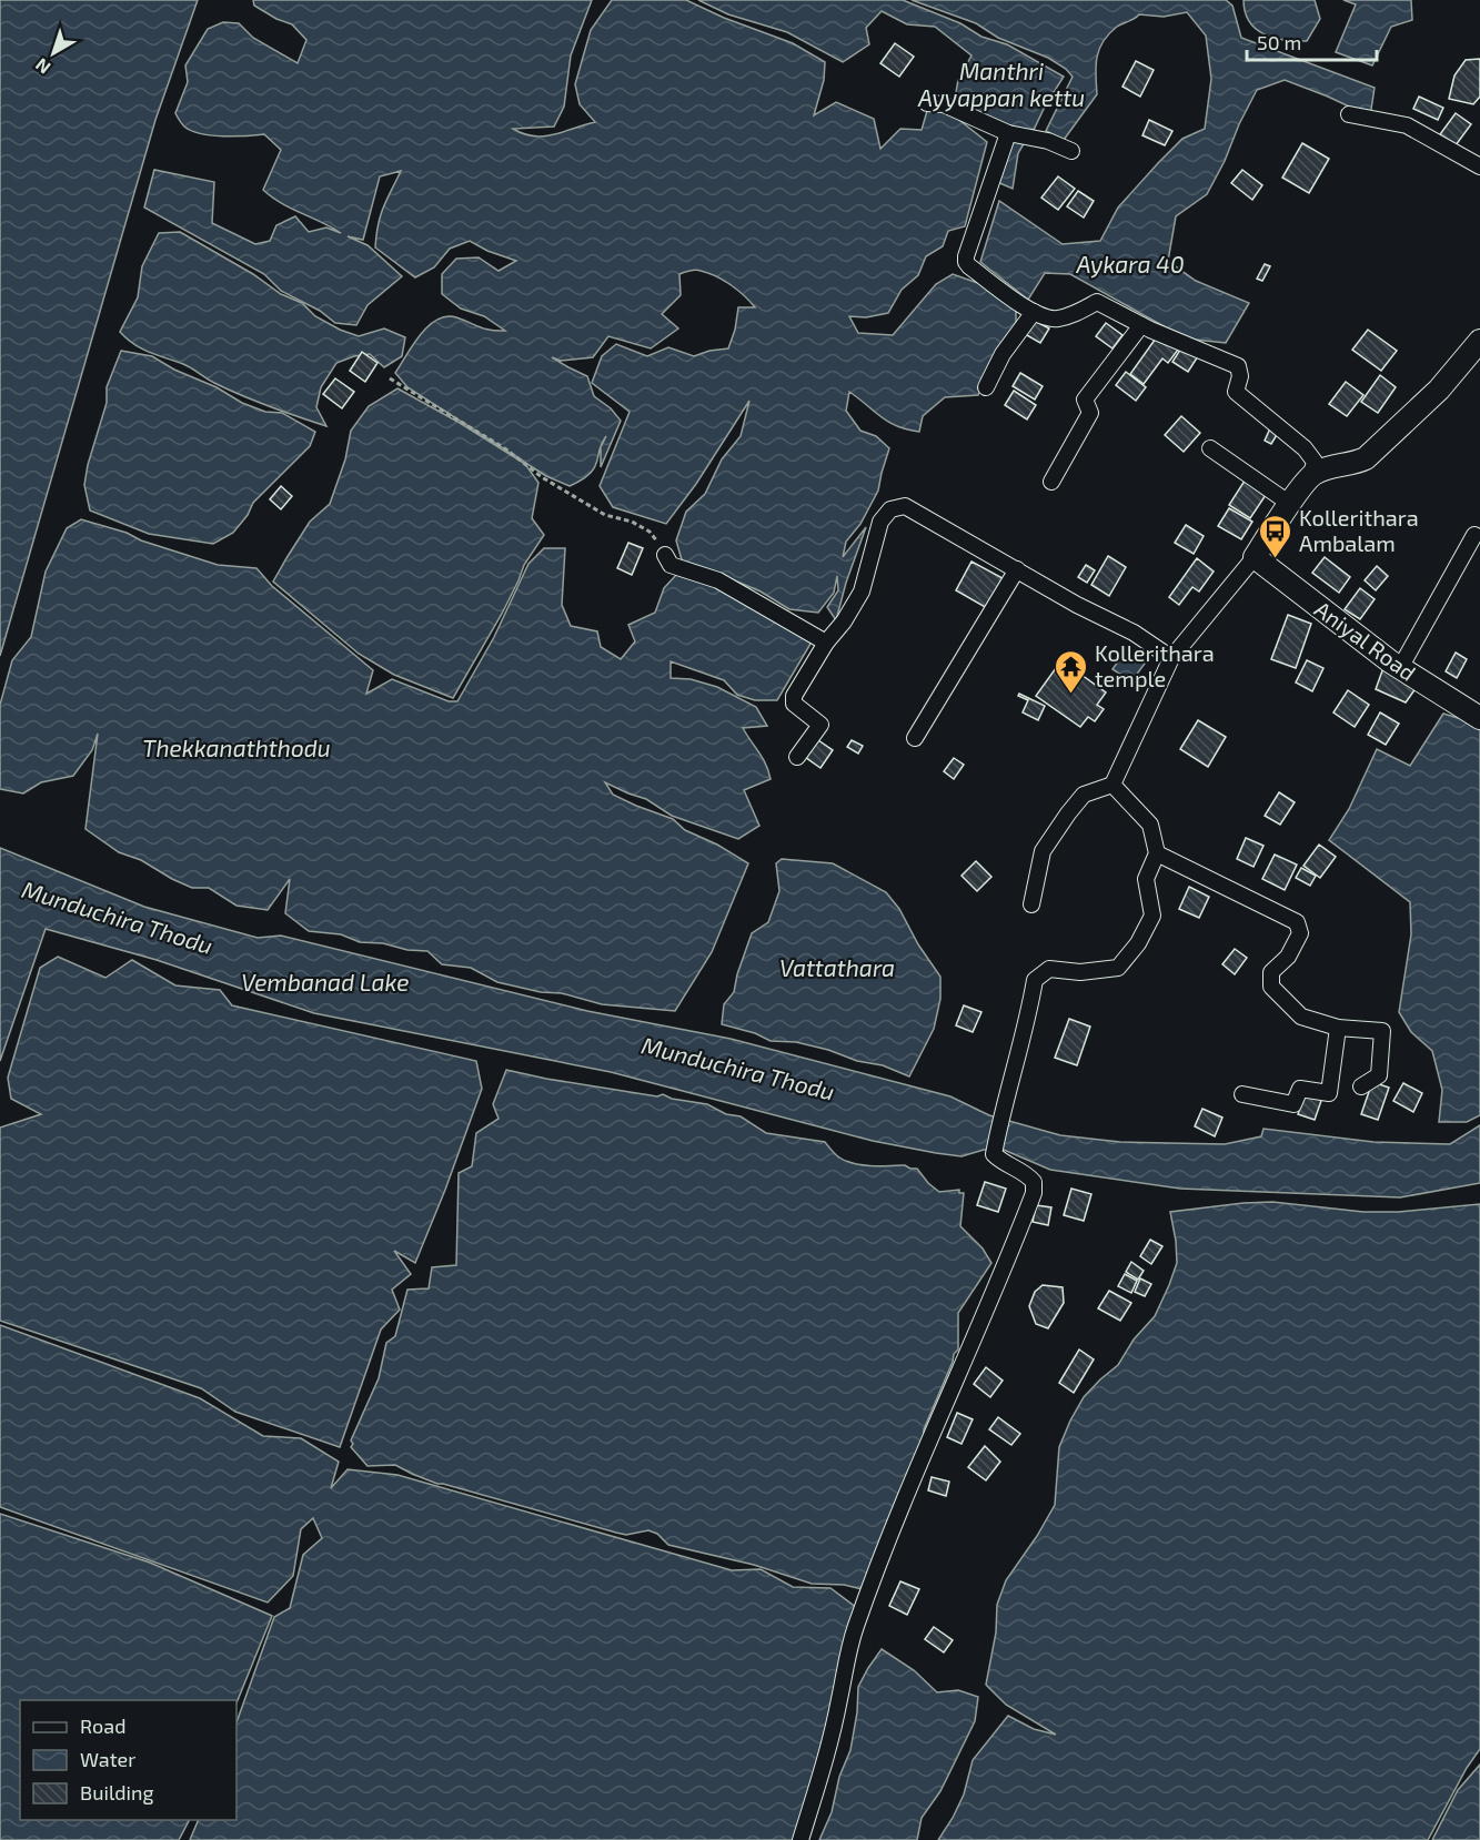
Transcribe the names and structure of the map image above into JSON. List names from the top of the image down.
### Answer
{
  "streets": {
    "main road": ["Aniyal Road"]
  },
  "water": [
    "Manthri Ayyappan kettu",
    "Aykara 40",
    "Thekkanaththodu",
    "Munduchira Thodu",
    "Vattathara",
    "Vembanad Lake"
  ],
  "places": {
    "bus stop": ["Kollerithara Ambalam"],
    "temple": ["Kollerithara temple"]
  },
  "legend": ["Road", "Water", "Building"],
  "scale_bar": "50 m",
  "north": "bottom left"
}
